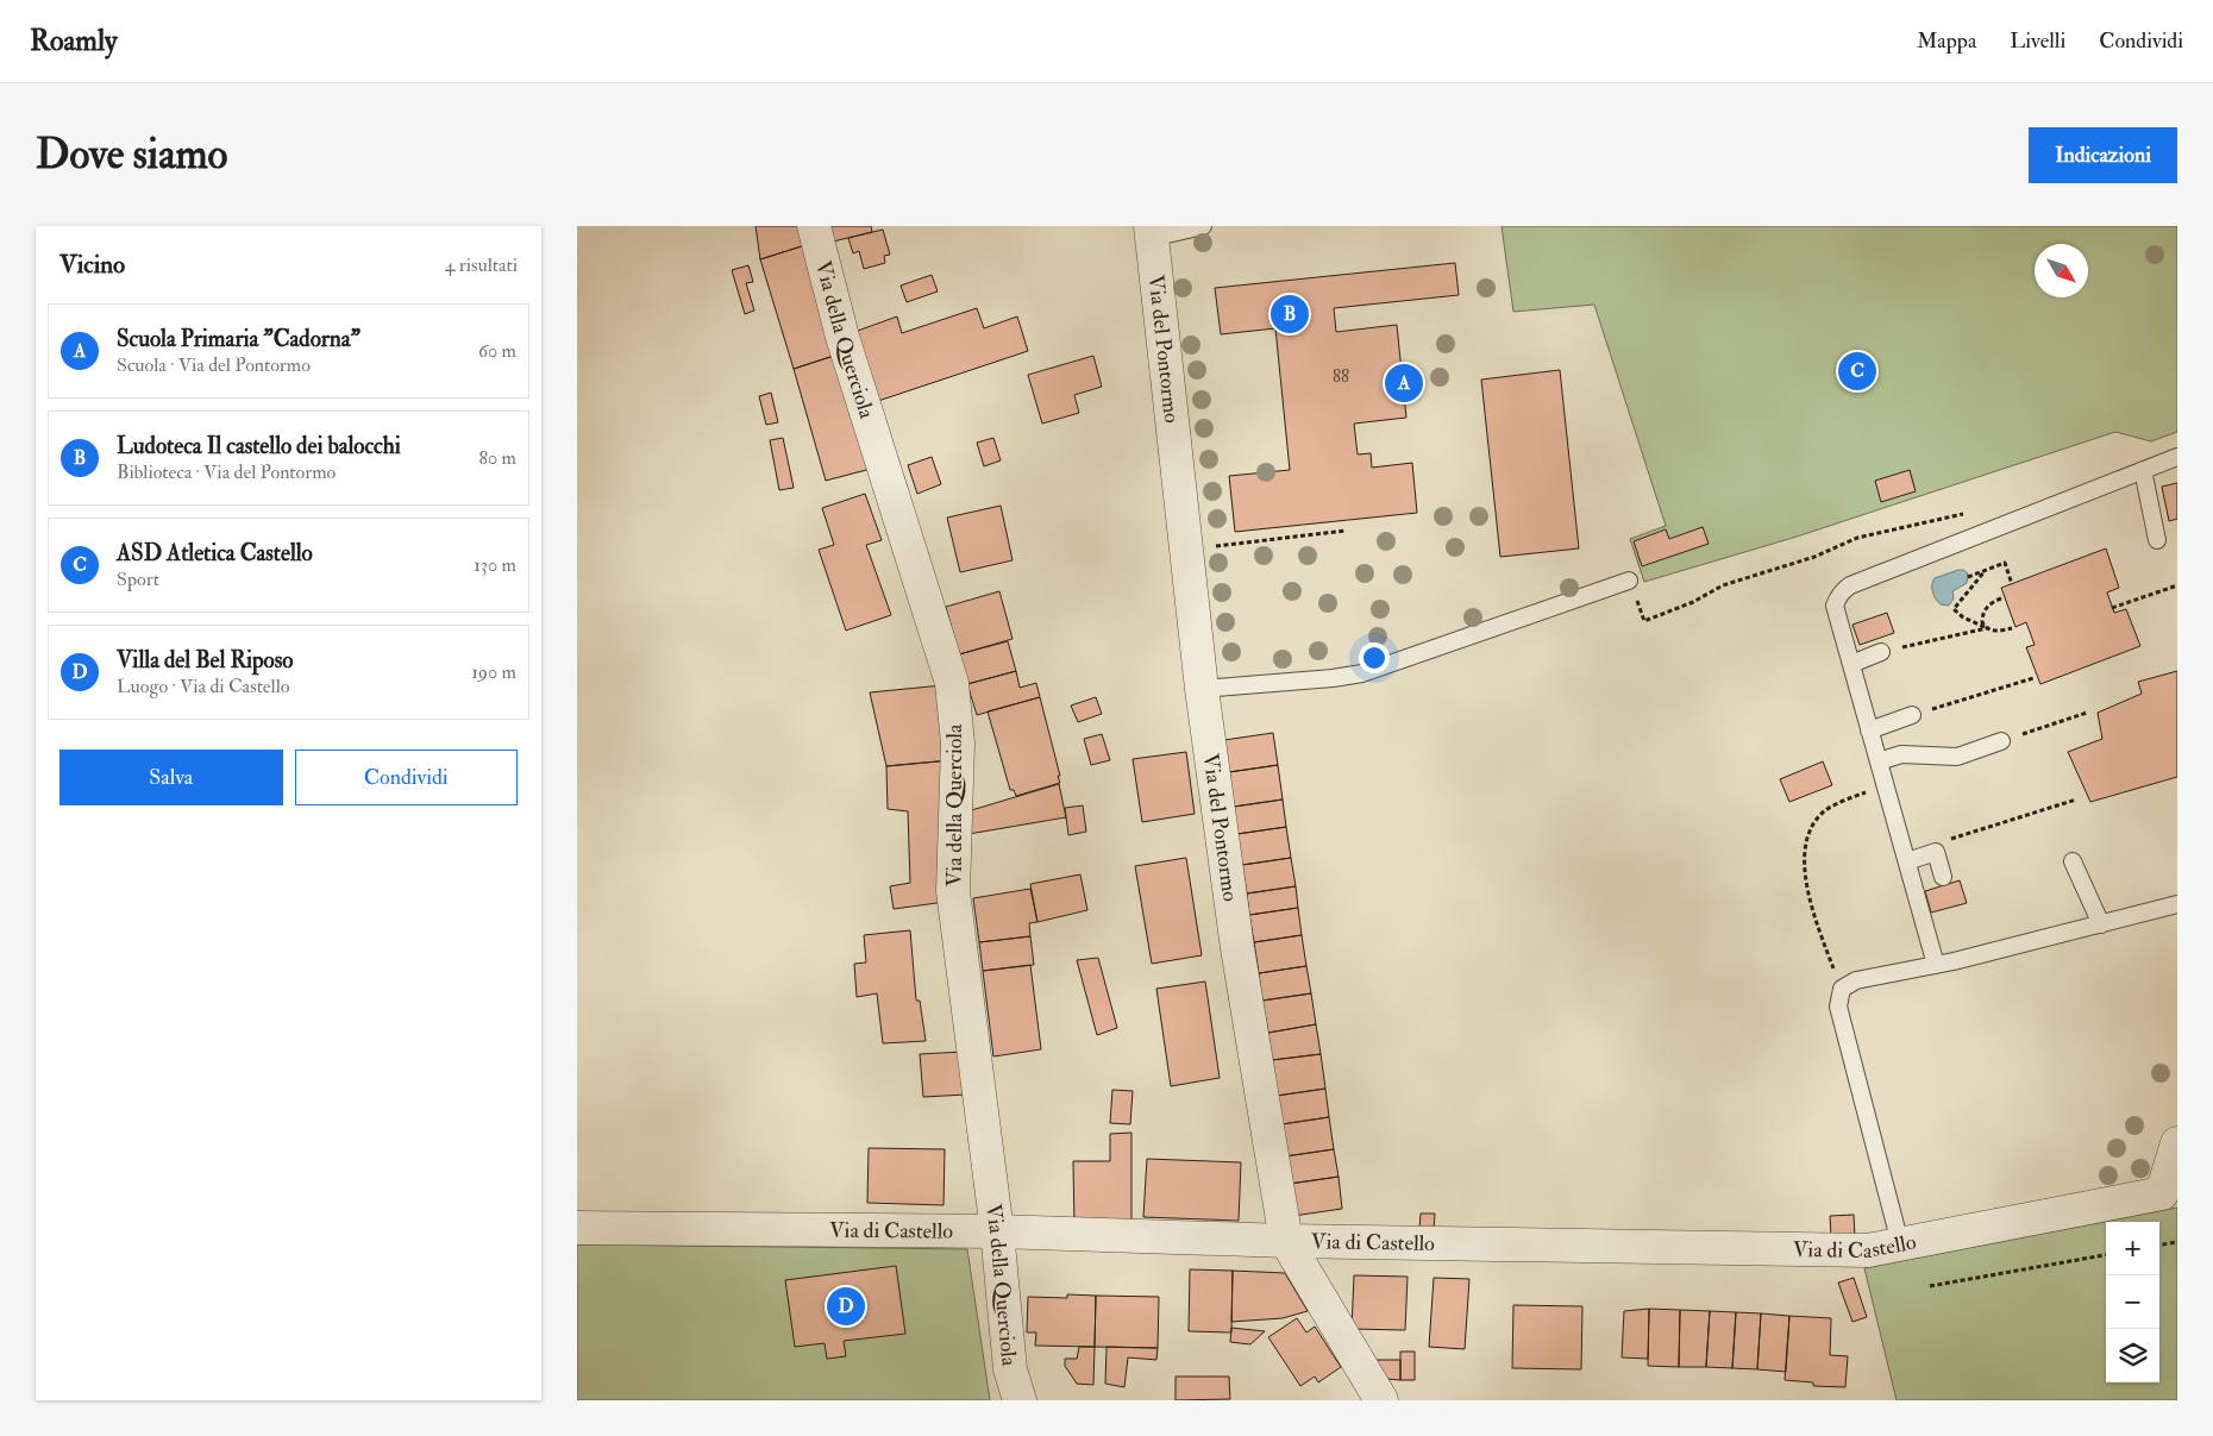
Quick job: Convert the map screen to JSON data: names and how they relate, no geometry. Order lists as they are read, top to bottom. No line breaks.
{"streets":{"street":["Via della Querciola","Via del Pontormo","Via di Castello"]},"crossings":[["Via della Querciola","Via di Castello"],["Via del Pontormo","Via di Castello"]],"house_numbers":["88"],"north":"bottom right","page":{"header":"Roamly","nav":["Mappa","Livelli","Condividi"],"buttons":["Indicazioni",["Salva","Condividi"]],"title":"Dove siamo","heading":["Vicino","4 risultati"],"pins":["B","C","A","D"],"list":[{"mark":"A","name":"Scuola Primaria \"Cadorna\"","note":"Scuola · Via del Pontormo","value":"60 m"},{"mark":"B","name":"Ludoteca Il castello dei balocchi","note":"Biblioteca · Via del Pontormo","value":"80 m"},{"mark":"C","name":"ASD Atletica Castello","note":"Sport","value":"130 m"},{"mark":"D","name":"Villa del Bel Riposo","note":"Luogo · Via di Castello","value":"190 m"}],"map_buttons":["+","−"]}}
